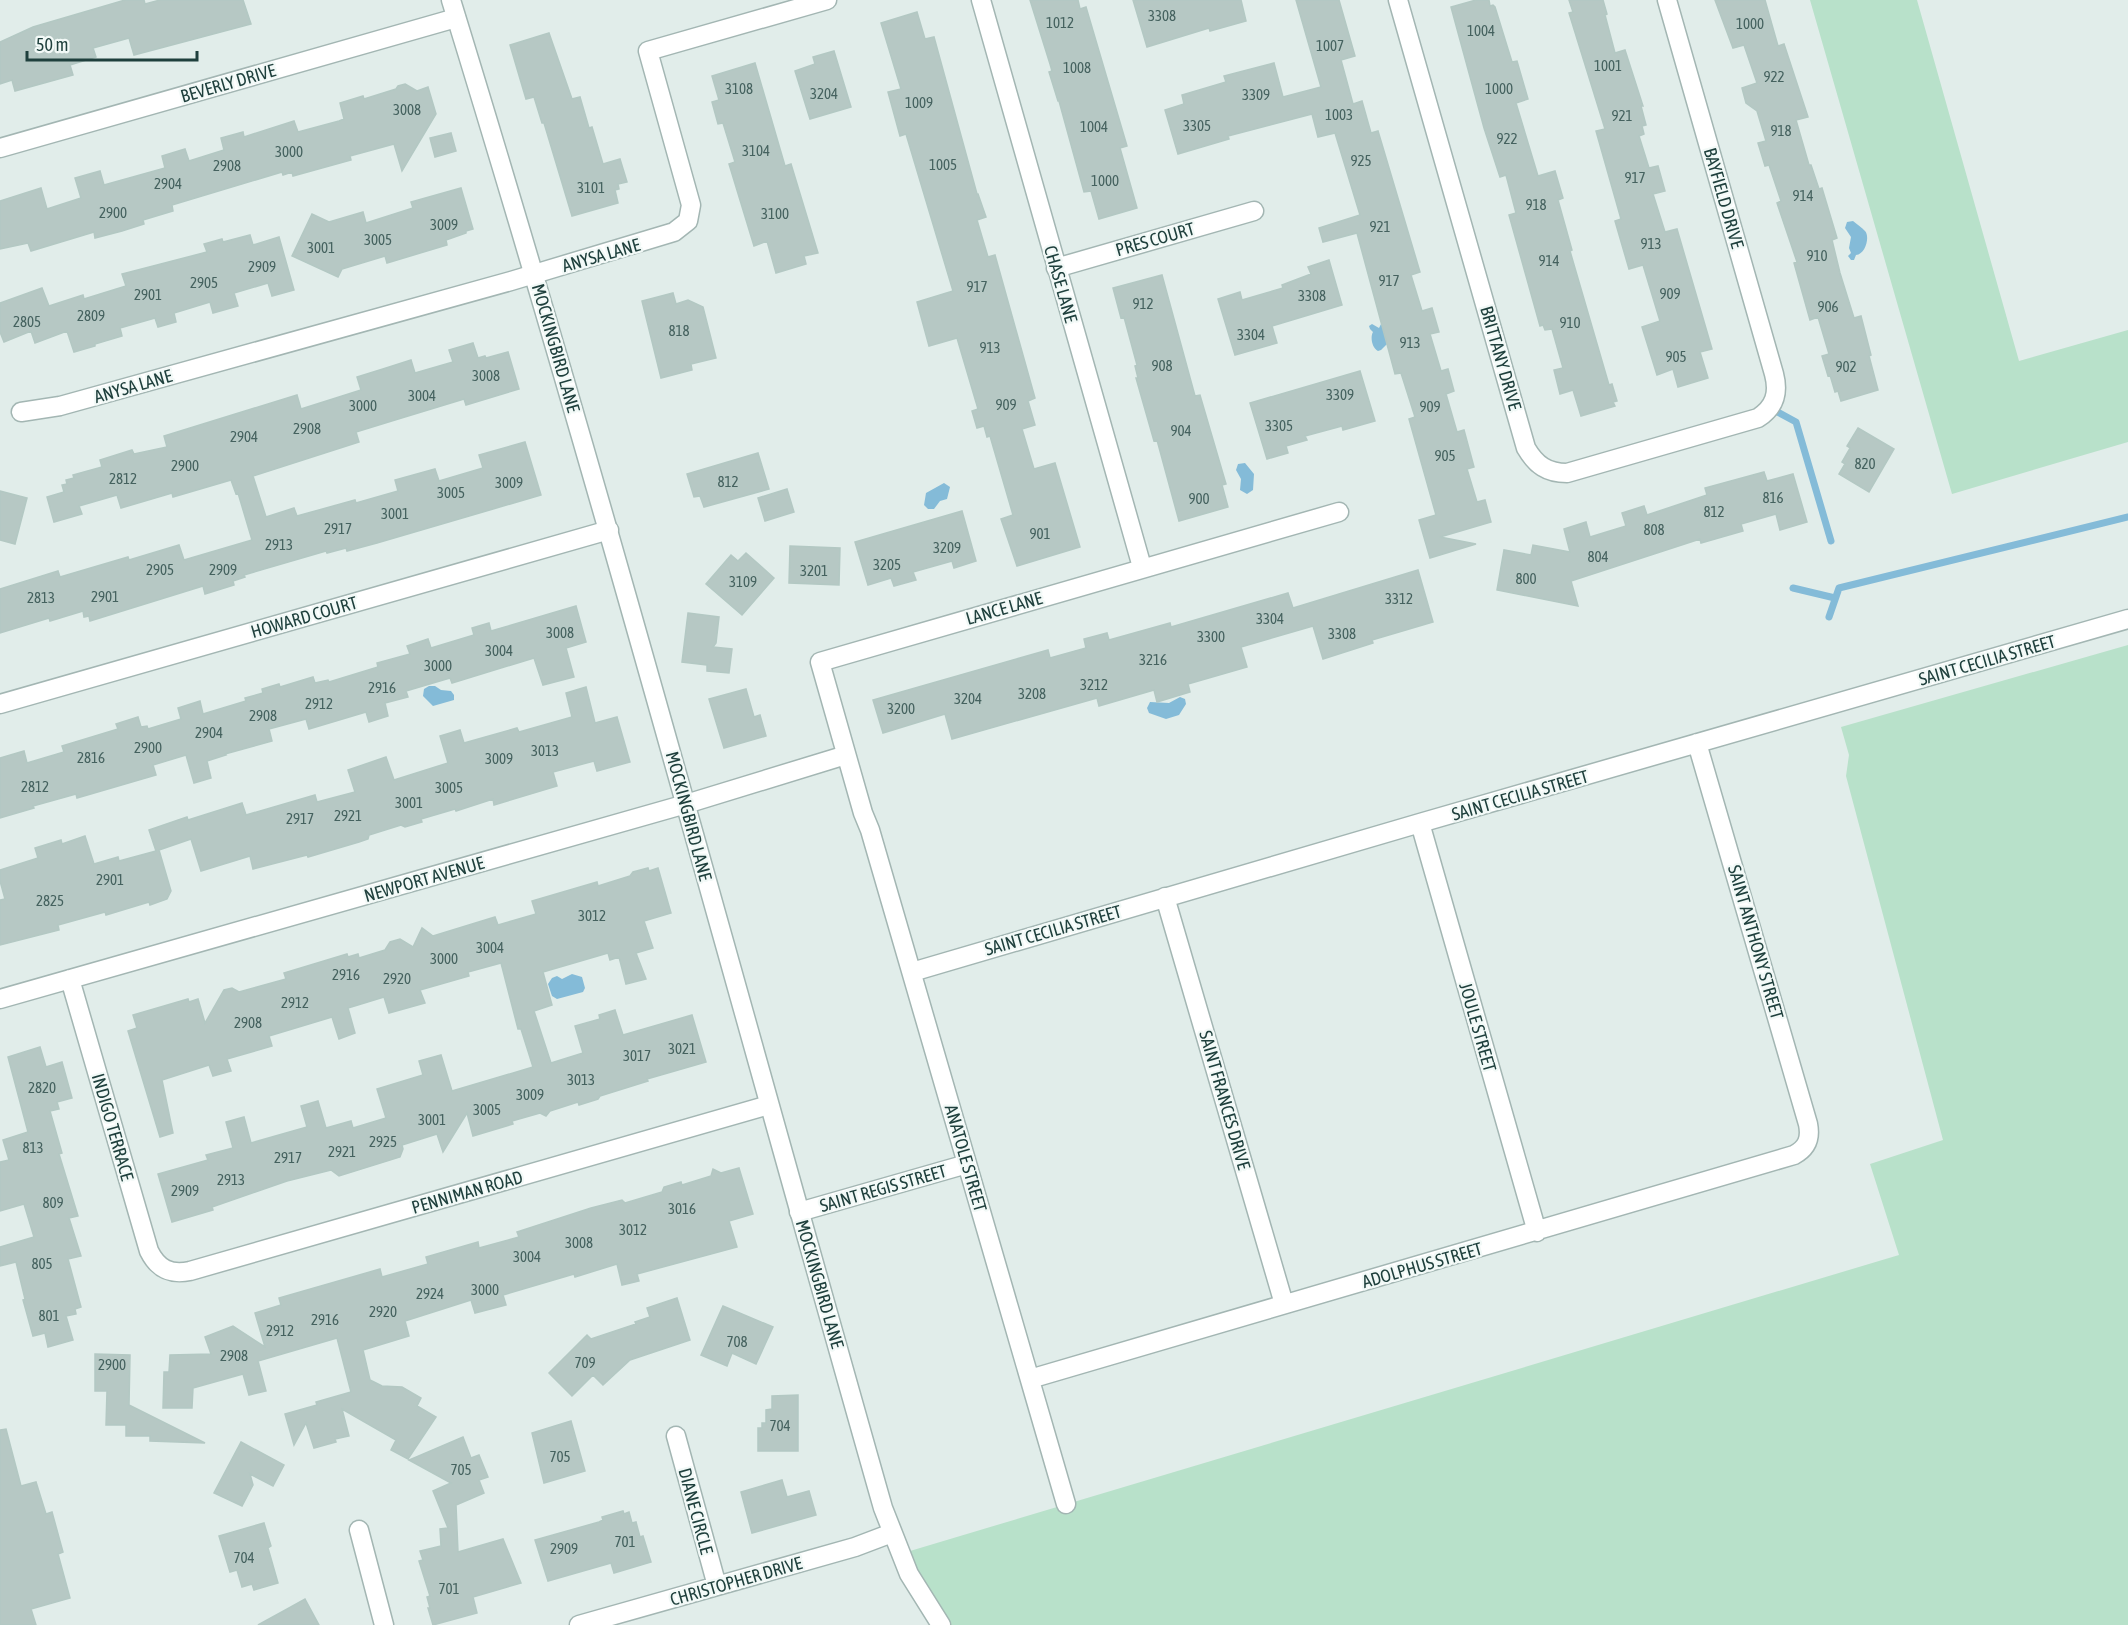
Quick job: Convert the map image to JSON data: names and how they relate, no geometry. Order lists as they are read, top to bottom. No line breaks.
{"streets":{"street":["BEVERLY DRIVE","BAYFIELD DRIVE","PRES COURT","ANYSA LANE","CHASE LANE","MOCKINGBIRD LANE","BRITTANY DRIVE","LANCE LANE","HOWARD COURT","SAINT CECILIA STREET","NEWPORT AVENUE","SAINT ANTHONY STREET","JOULE STREET","SAINT FRANCES DRIVE","INDIGO TERRACE","ANATOLE STREET","SAINT REGIS STREET","PENNIMAN ROAD","ADOLPHUS STREET","DIANE CIRCLE","CHRISTOPHER DRIVE"]},"crossings":[["BEVERLY DRIVE","MOCKINGBIRD LANE"],["BAYFIELD DRIVE","BRITTANY DRIVE"],["PRES COURT","CHASE LANE"],["ANYSA LANE","MOCKINGBIRD LANE"],["CHASE LANE","LANCE LANE"],["MOCKINGBIRD LANE","HOWARD COURT"],["MOCKINGBIRD LANE","NEWPORT AVENUE"],["MOCKINGBIRD LANE","SAINT REGIS STREET"],["MOCKINGBIRD LANE","PENNIMAN ROAD"],["MOCKINGBIRD LANE","CHRISTOPHER DRIVE"],["LANCE LANE","NEWPORT AVENUE"],["LANCE LANE","ANATOLE STREET"],["SAINT CECILIA STREET","SAINT ANTHONY STREET"],["SAINT CECILIA STREET","JOULE STREET"],["SAINT CECILIA STREET","SAINT FRANCES DRIVE"],["SAINT CECILIA STREET","ANATOLE STREET"],["NEWPORT AVENUE","INDIGO TERRACE"],["SAINT ANTHONY STREET","ADOLPHUS STREET"],["JOULE STREET","ADOLPHUS STREET"],["SAINT FRANCES DRIVE","ADOLPHUS STREET"],["INDIGO TERRACE","PENNIMAN ROAD"],["ANATOLE STREET","SAINT REGIS STREET"],["ANATOLE STREET","ADOLPHUS STREET"],["DIANE CIRCLE","CHRISTOPHER DRIVE"]],"house_numbers":["3308","1012","1000","1004","1007","1001","1008","922","3108","1000","3204","3309","1009","3008","1003","921","3305","1004","918","922","3104","3000","925","1005","2908","917","1000","2904","3101","914","918","2900","3100","3009","921","3005","913","3001","910","914","2909","917","2905","917","909","2901","3308","912","906","2809","2805","910","818","3304","913","913","905","908","902","3008","3309","3004","909","3000","909","3305","2908","904","2904","905","820","2900","2812","812","3009","3005","816","900","812","3001","2917","808","901","2913","3209","804","3205","2905","2909","3201","800","3109","2901","2813","3312","3304","3008","3308","3300","3004","3216","3000","3212","2916","3208","3204","2912","3200","2908","2904","2900","3013","2816","3009","2812","3005","3001","2921","2917","2901","2825","3012","3004","3000","2916","2920","2912","2908","3021","3017","3013","2820","3009","3005","3001","2925","813","2921","2917","2913","2909","809","3016","3012","3008","3004","805","3000","2924","2920","801","2916","2912","708","2908","709","2900","704","705","705","701","2909","704","701"],"scale_bar":"50 m"}
